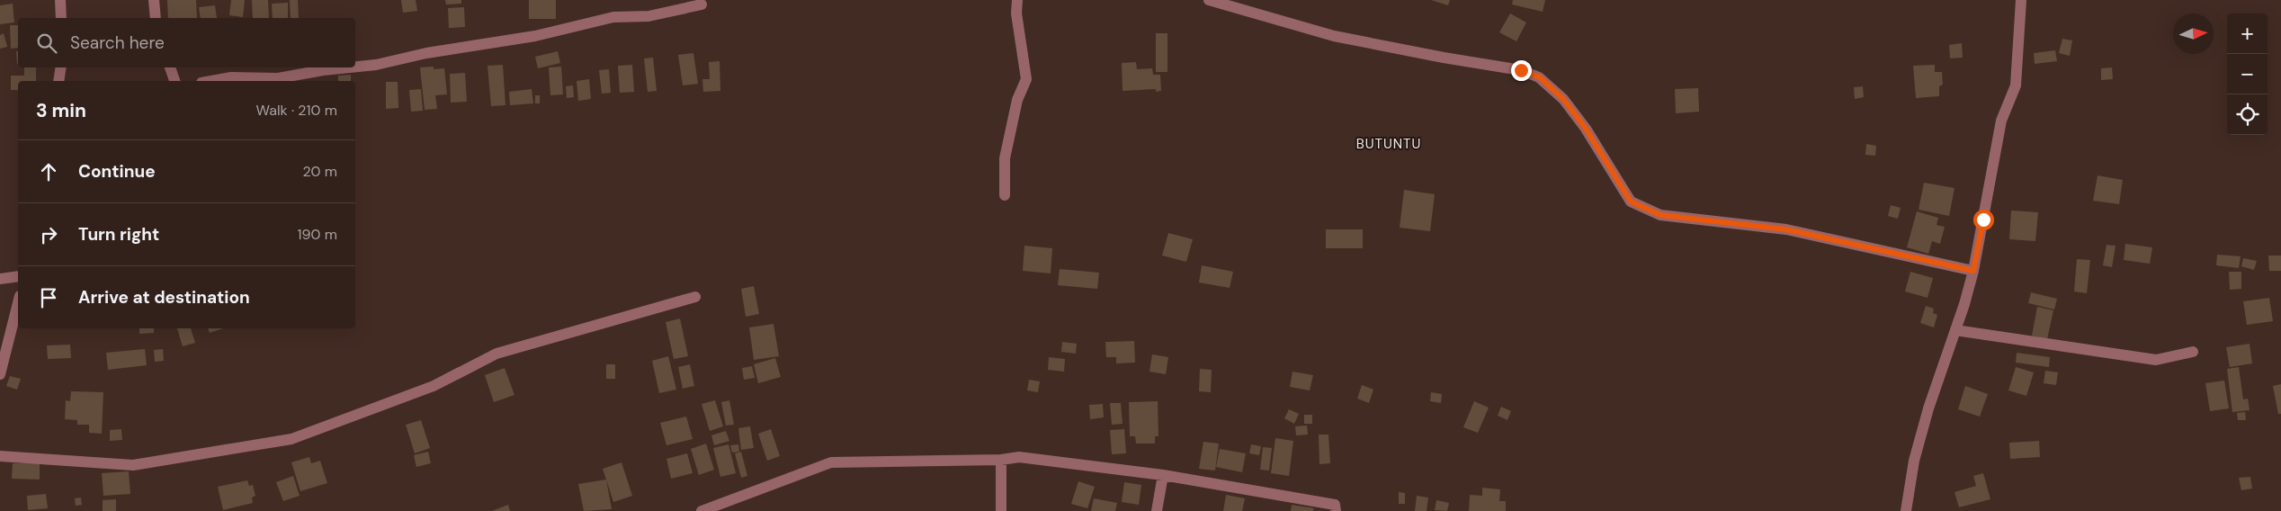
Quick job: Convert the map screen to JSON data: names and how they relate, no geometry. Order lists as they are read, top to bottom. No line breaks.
{"districts":["BUTUNTU"],"north":"right","page":{"map_buttons":["+","−"],"search":"Search here","heading":["3 min","Walk · 210 m"],"list":[["Continue","20 m"],["Turn right","190 m"],"Arrive at destination"]}}
